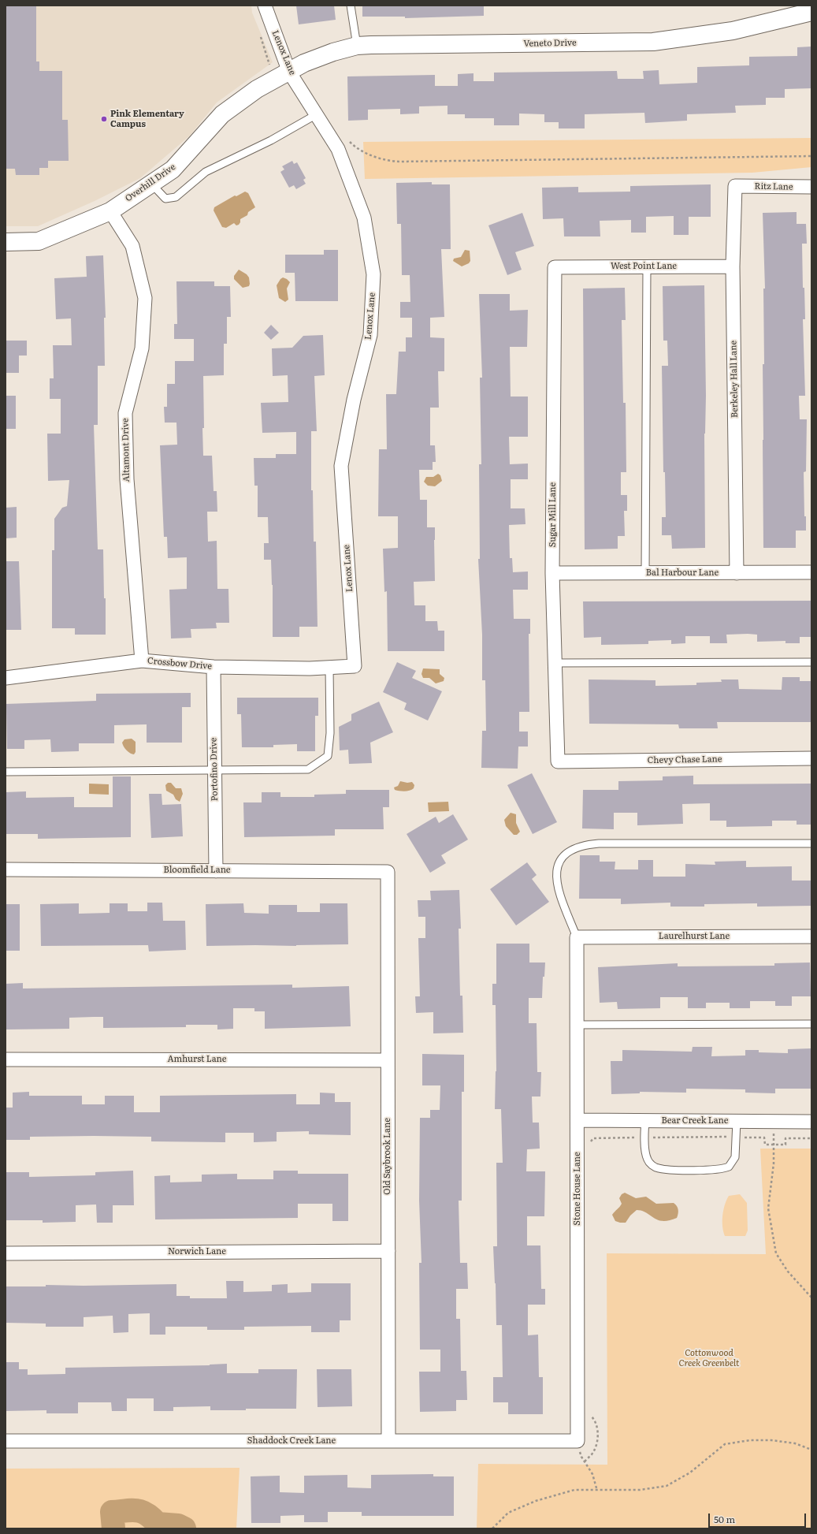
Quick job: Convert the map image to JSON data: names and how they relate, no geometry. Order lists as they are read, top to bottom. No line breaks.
{"streets":{"street":["Veneto Drive","Lenox Lane","Overhill Drive","Ritz Lane","West Point Lane","Berkeley Hall Lane","Altamont Drive","Sugar Mill Lane","Bal Harbour Lane","Crossbow Drive","Chevy Chase Lane","Portofino Drive","Bloomfield Lane","Laurelhurst Lane","Amhurst Lane","Bear Creek Lane","Old Saybrook Lane","Stone House Lane","Norwich Lane","Shaddock Creek Lane"]},"crossings":[["Veneto Drive","Lenox Lane"],["Veneto Drive","Overhill Drive"],["Lenox Lane","Overhill Drive"],["Lenox Lane","Crossbow Drive"],["Overhill Drive","Altamont Drive"],["Ritz Lane","Berkeley Hall Lane"],["West Point Lane","Berkeley Hall Lane"],["West Point Lane","Sugar Mill Lane"],["Berkeley Hall Lane","Bal Harbour Lane"],["Altamont Drive","Crossbow Drive"],["Sugar Mill Lane","Bal Harbour Lane"],["Sugar Mill Lane","Chevy Chase Lane"],["Crossbow Drive","Portofino Drive"],["Portofino Drive","Bloomfield Lane"],["Bloomfield Lane","Old Saybrook Lane"],["Laurelhurst Lane","Stone House Lane"],["Amhurst Lane","Old Saybrook Lane"],["Bear Creek Lane","Stone House Lane"],["Old Saybrook Lane","Norwich Lane"],["Old Saybrook Lane","Shaddock Creek Lane"],["Stone House Lane","Shaddock Creek Lane"]],"parks":["Cottonwood Creek Greenbelt"],"places":["Pink Elementary Campus"],"scale_bar":"50 m"}
